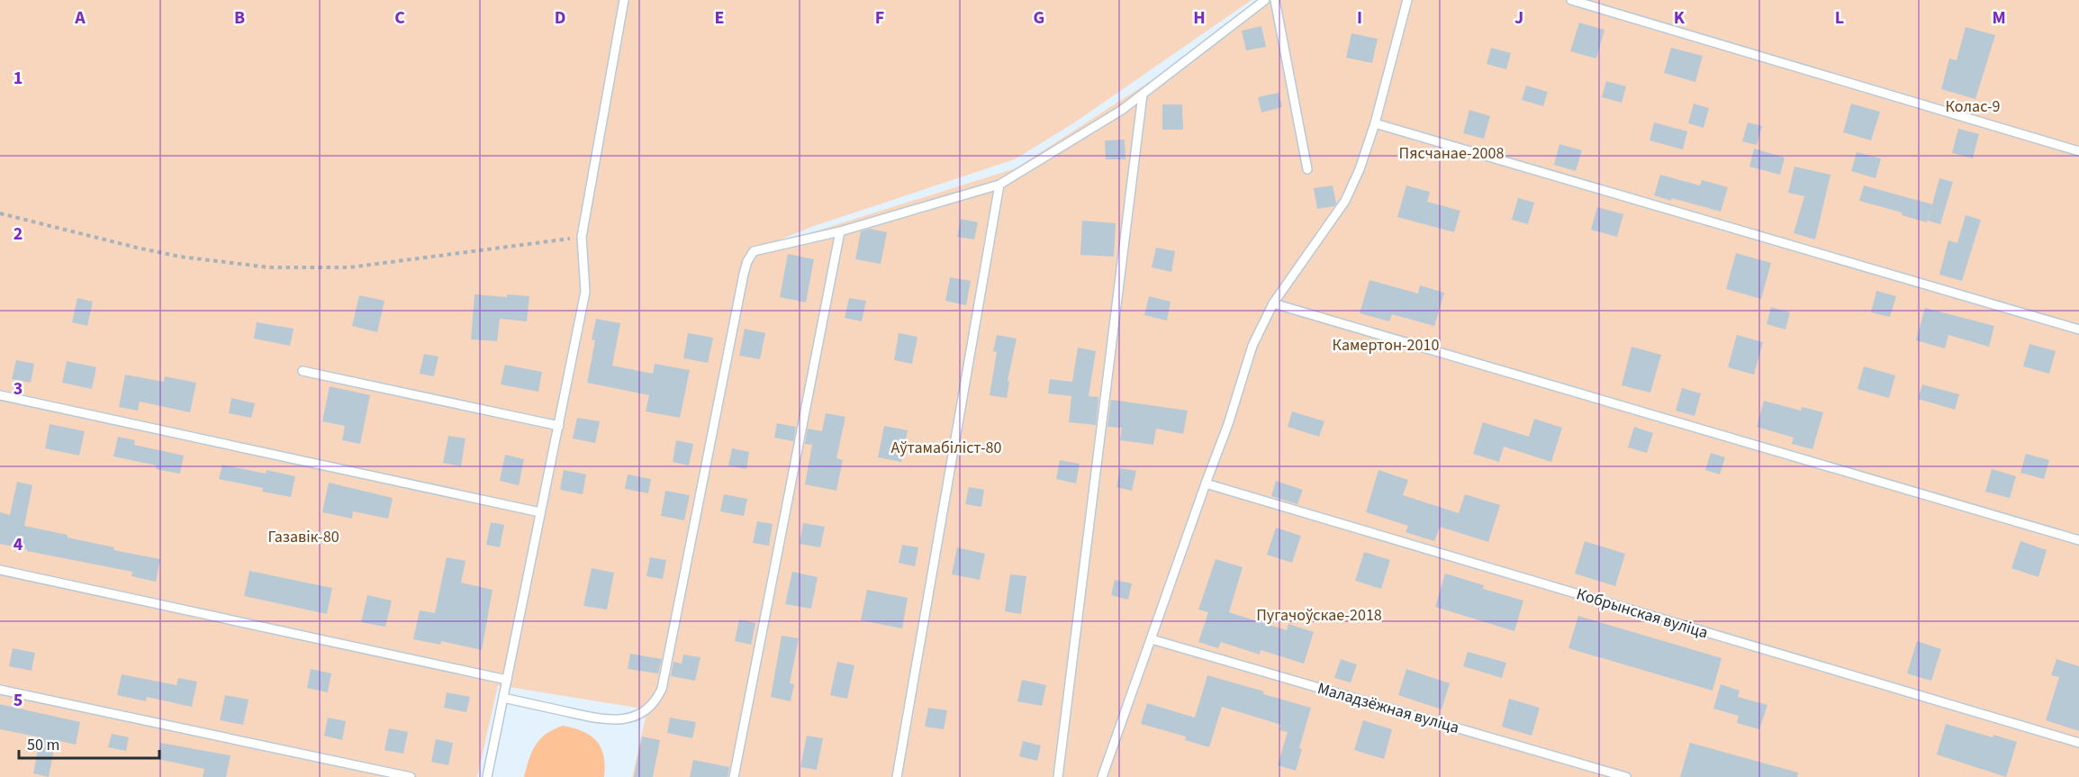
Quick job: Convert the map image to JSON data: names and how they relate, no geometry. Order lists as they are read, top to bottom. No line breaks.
{"streets":{"lane":["Кобрынская вуліца","Маладзёжная вуліца"]},"parks":["Колас-9","Пясчанае-2008","Камертон-2010","Аўтамабіліст-80","Газавік-80","Пугачоўскае-2018"],"scale_bar":"50 m","grid":{"columns":["A","B","C","D","E","F","G","H","I","J","K","L","M"],"rows":["1","2","3","4","5"]}}
